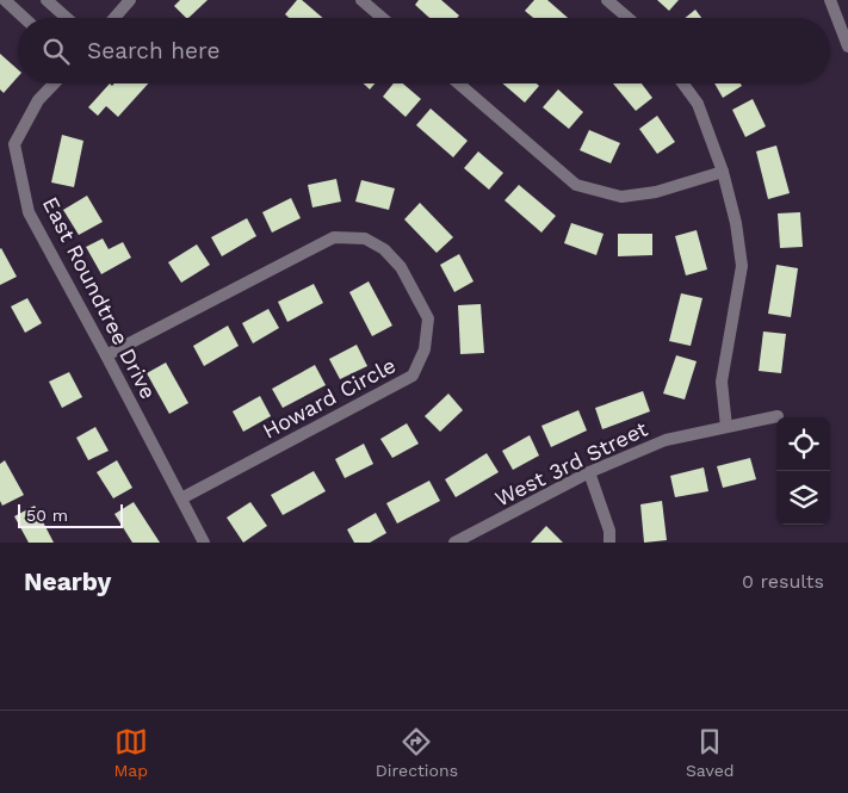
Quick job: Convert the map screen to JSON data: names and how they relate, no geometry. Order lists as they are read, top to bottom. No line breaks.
{"streets":{"street":["East Roundtree Drive","Howard Circle","West 3rd Street"]},"crossings":[["East Roundtree Drive","Howard Circle"]],"scale_bar":"50 m","page":{"search":"Search here","scale":"50 m","heading":["Nearby","0 results"],"nav":["Map","Directions","Saved"]}}
